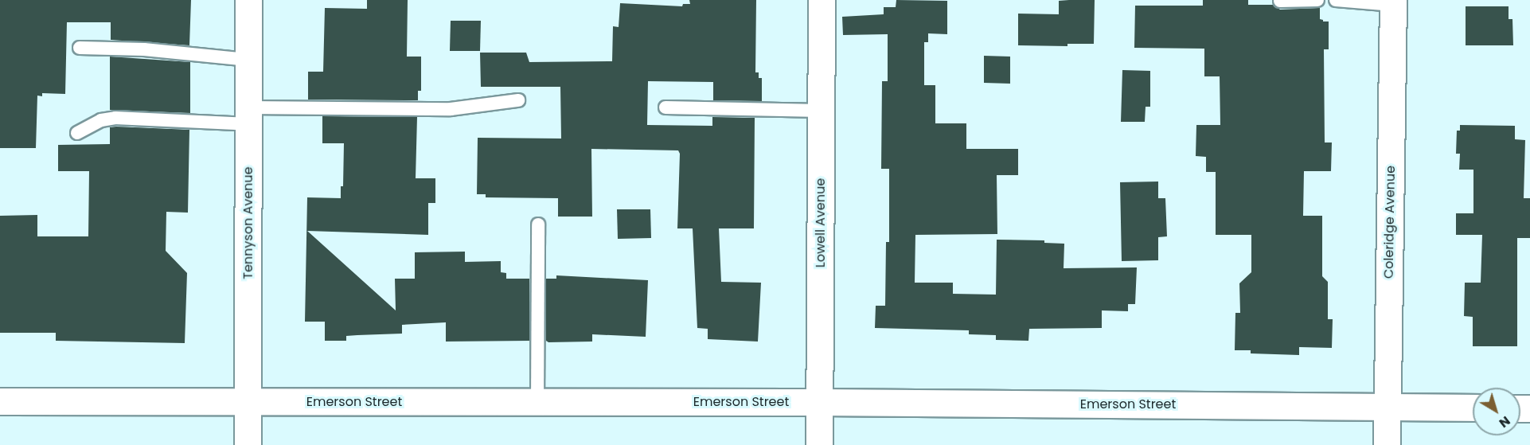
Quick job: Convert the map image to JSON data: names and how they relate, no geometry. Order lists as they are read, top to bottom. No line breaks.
{"streets":{"street":["Coleridge Avenue","Tennyson Avenue","Lowell Avenue","Emerson Street"]},"crossings":[["Coleridge Avenue","Emerson Street"],["Tennyson Avenue","Emerson Street"],["Lowell Avenue","Emerson Street"]],"north":"bottom right"}
